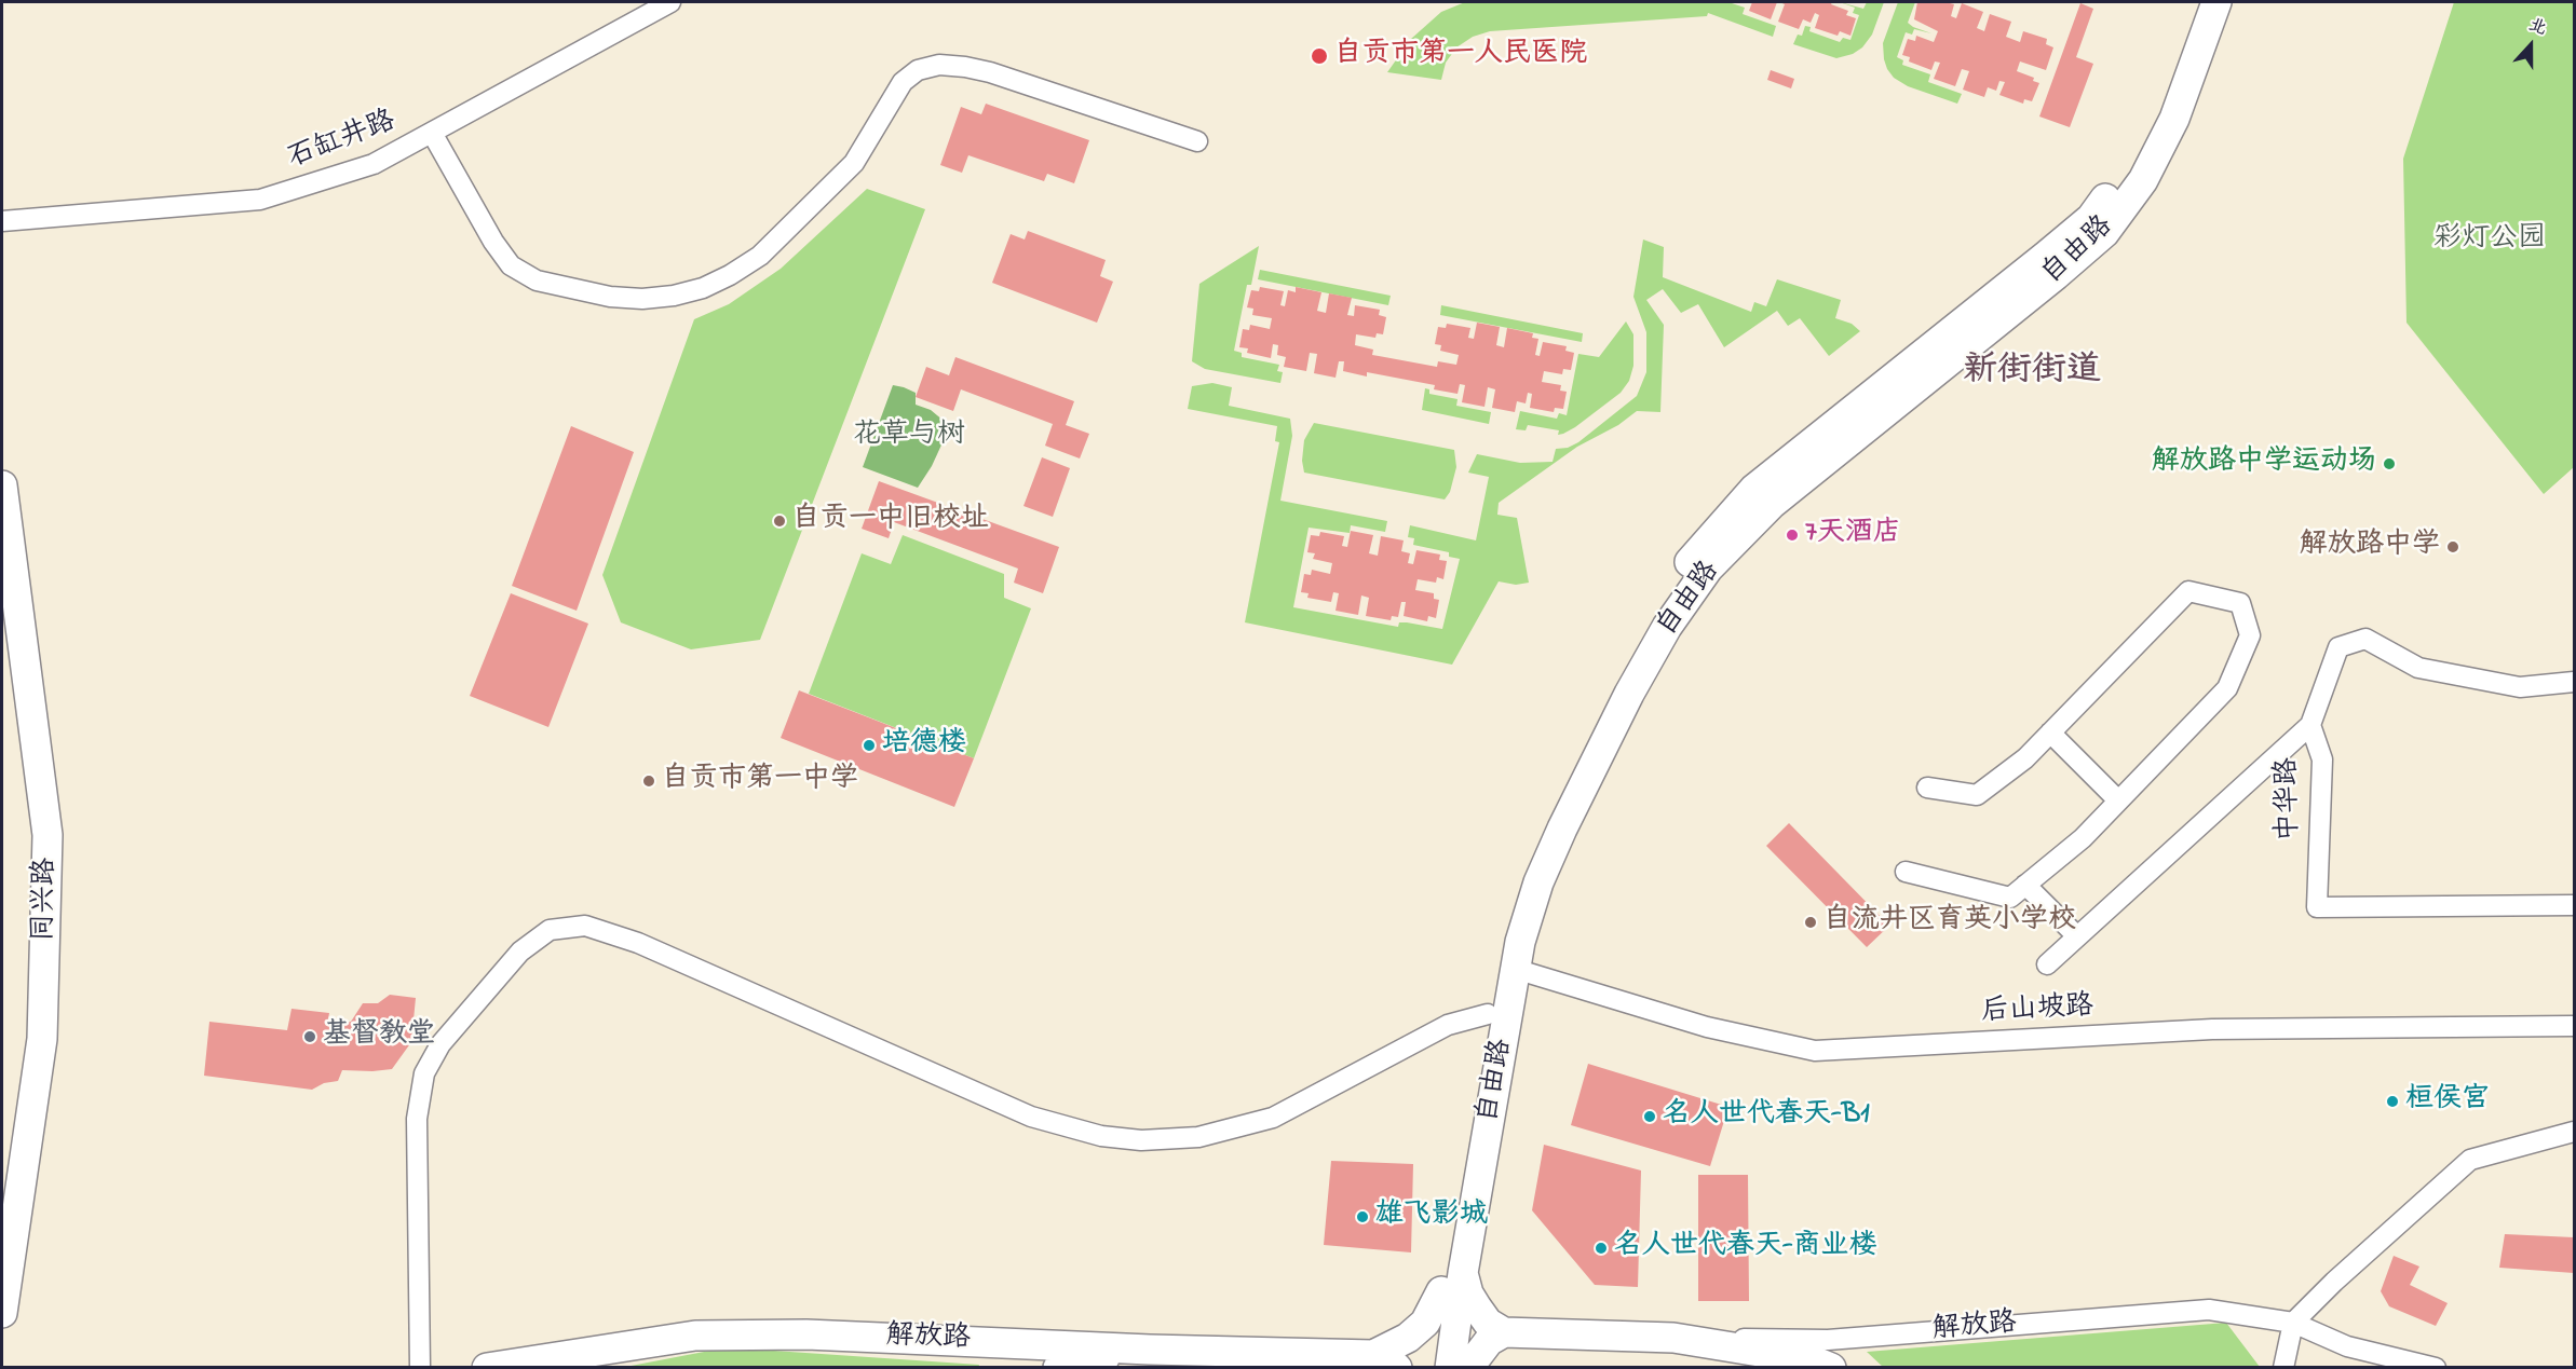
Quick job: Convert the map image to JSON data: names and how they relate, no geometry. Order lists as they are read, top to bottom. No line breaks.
{"streets":{"main road":["自由路","同兴路","解放路"],"street":["石缸井路","中华路","后山坡路"]},"crossings":[["自由路","后山坡路"]],"districts":["新街街道"],"parks":["彩灯公园","花草与树"],"places":["自贡市第一人民医院","解放路中学运动场","自贡一中旧校址","7天酒店","解放路中学","培德楼","自贡市第一中学","自流井区育英小学校","基督教堂","桓侯宫","名人世代春天-B1","雄飞影城","名人世代春天-商业楼"],"north":"top"}
